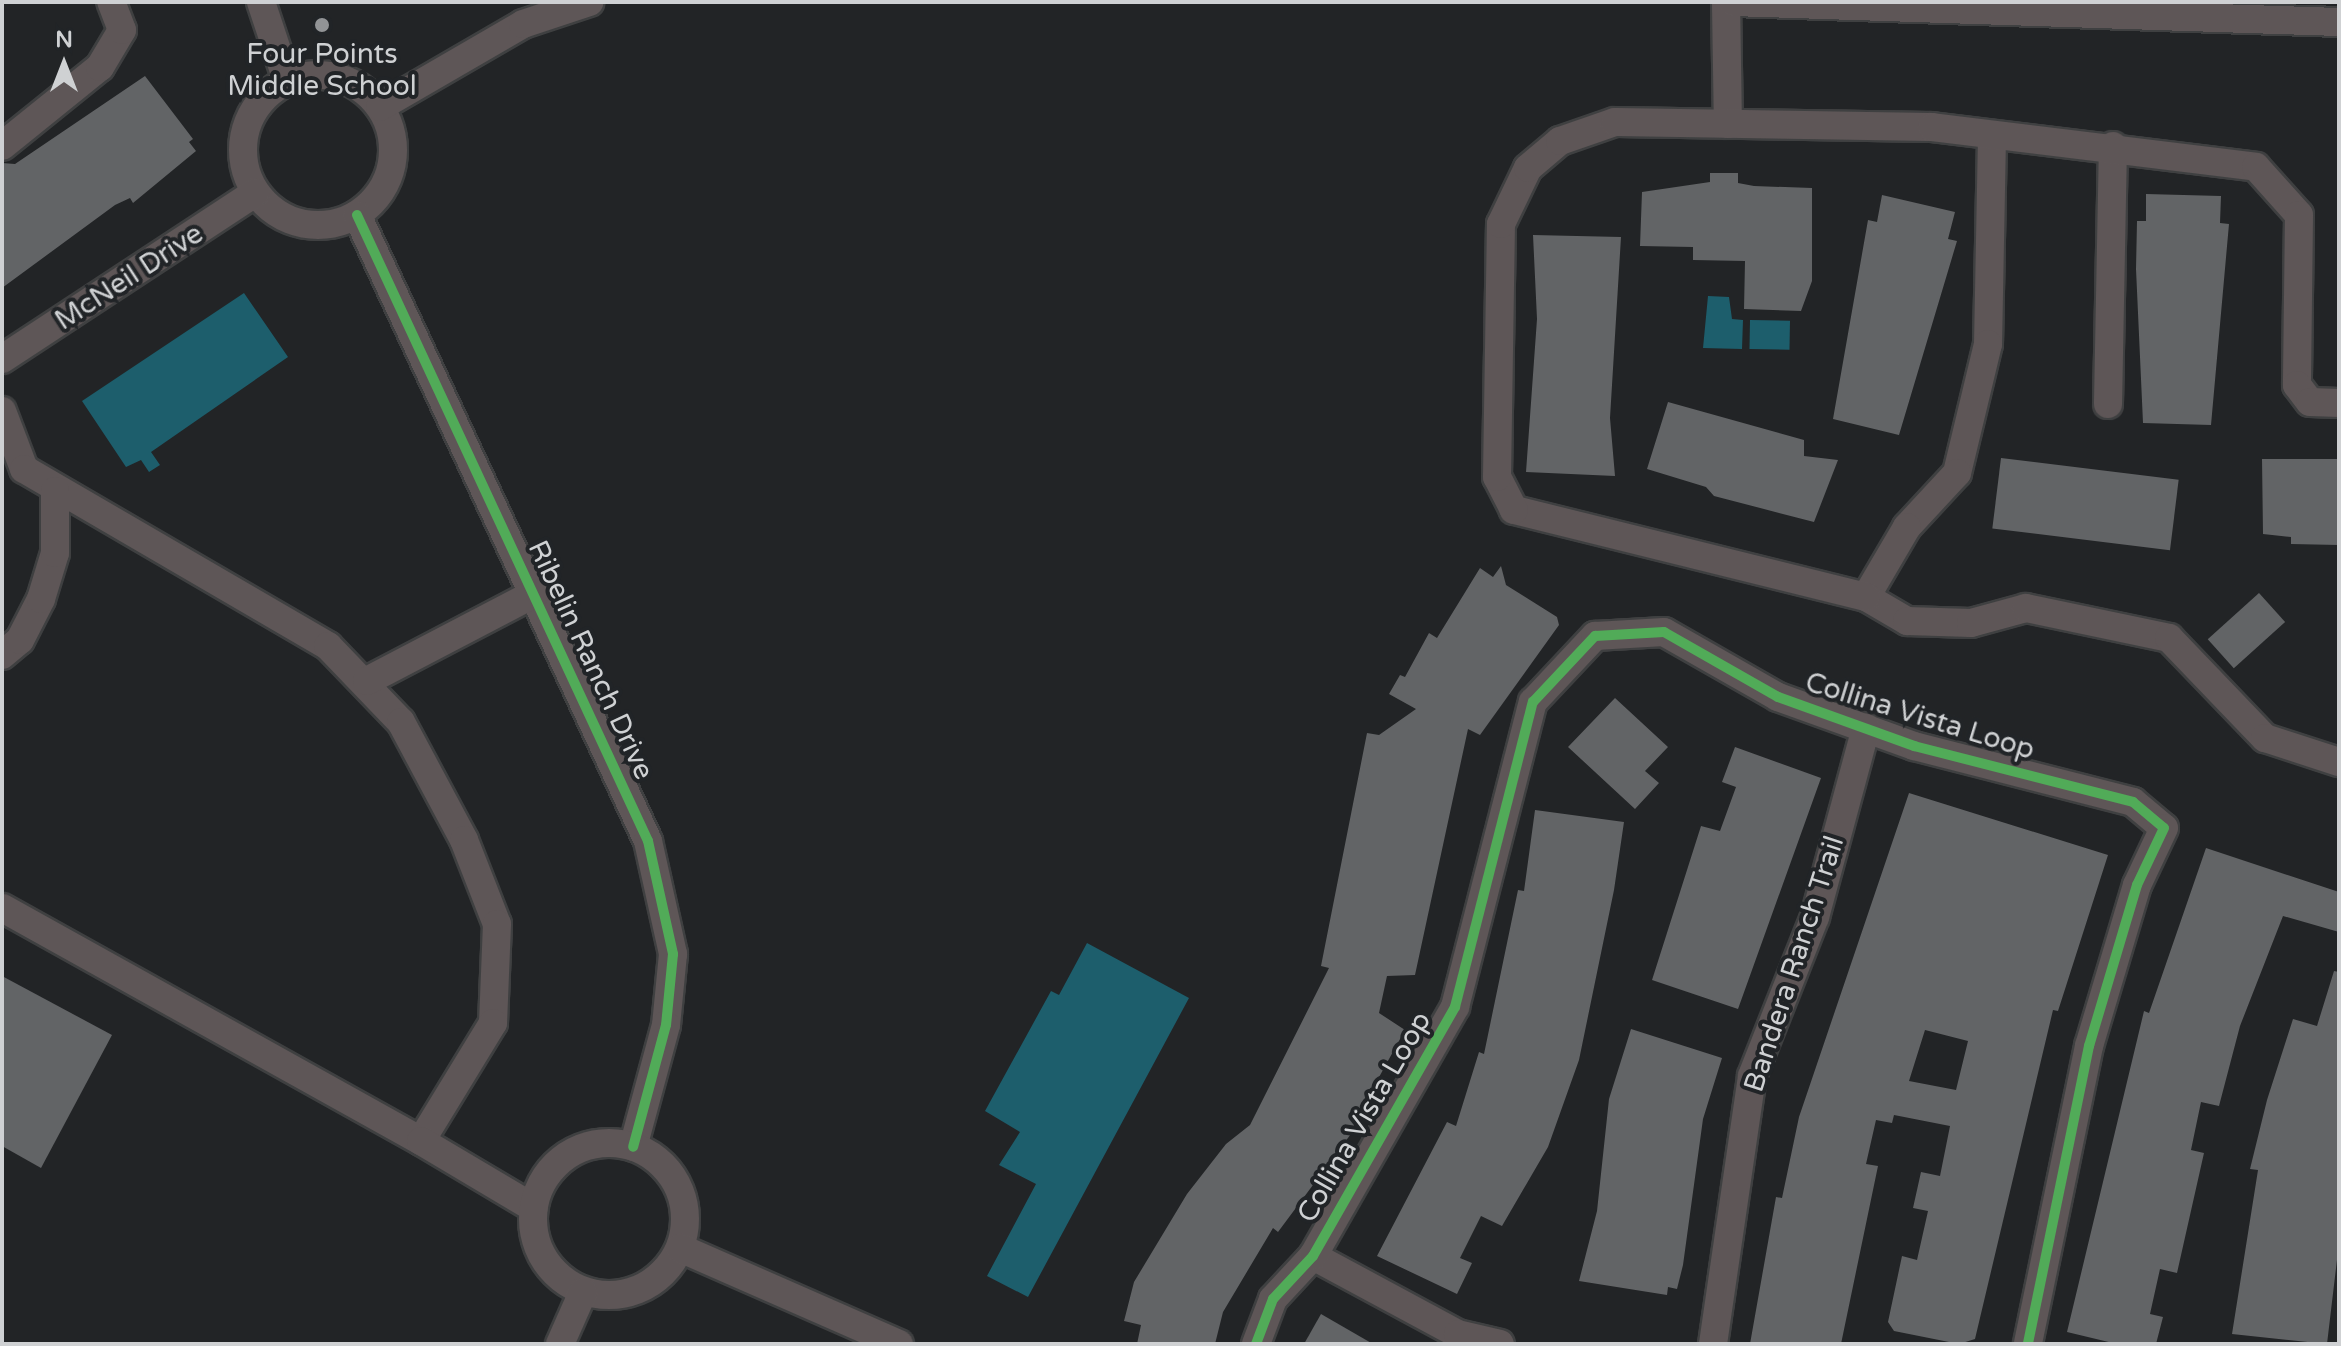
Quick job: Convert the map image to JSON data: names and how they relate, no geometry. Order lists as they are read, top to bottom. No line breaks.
{"streets":{"street":["McNeil Drive","Ribelin Ranch Drive","Collina Vista Loop","Bandera Ranch Trail"]},"crossings":[["McNeil Drive","Ribelin Ranch Drive"],["Collina Vista Loop","Bandera Ranch Trail"]],"places":["Four Points Middle School"],"north":"top"}
